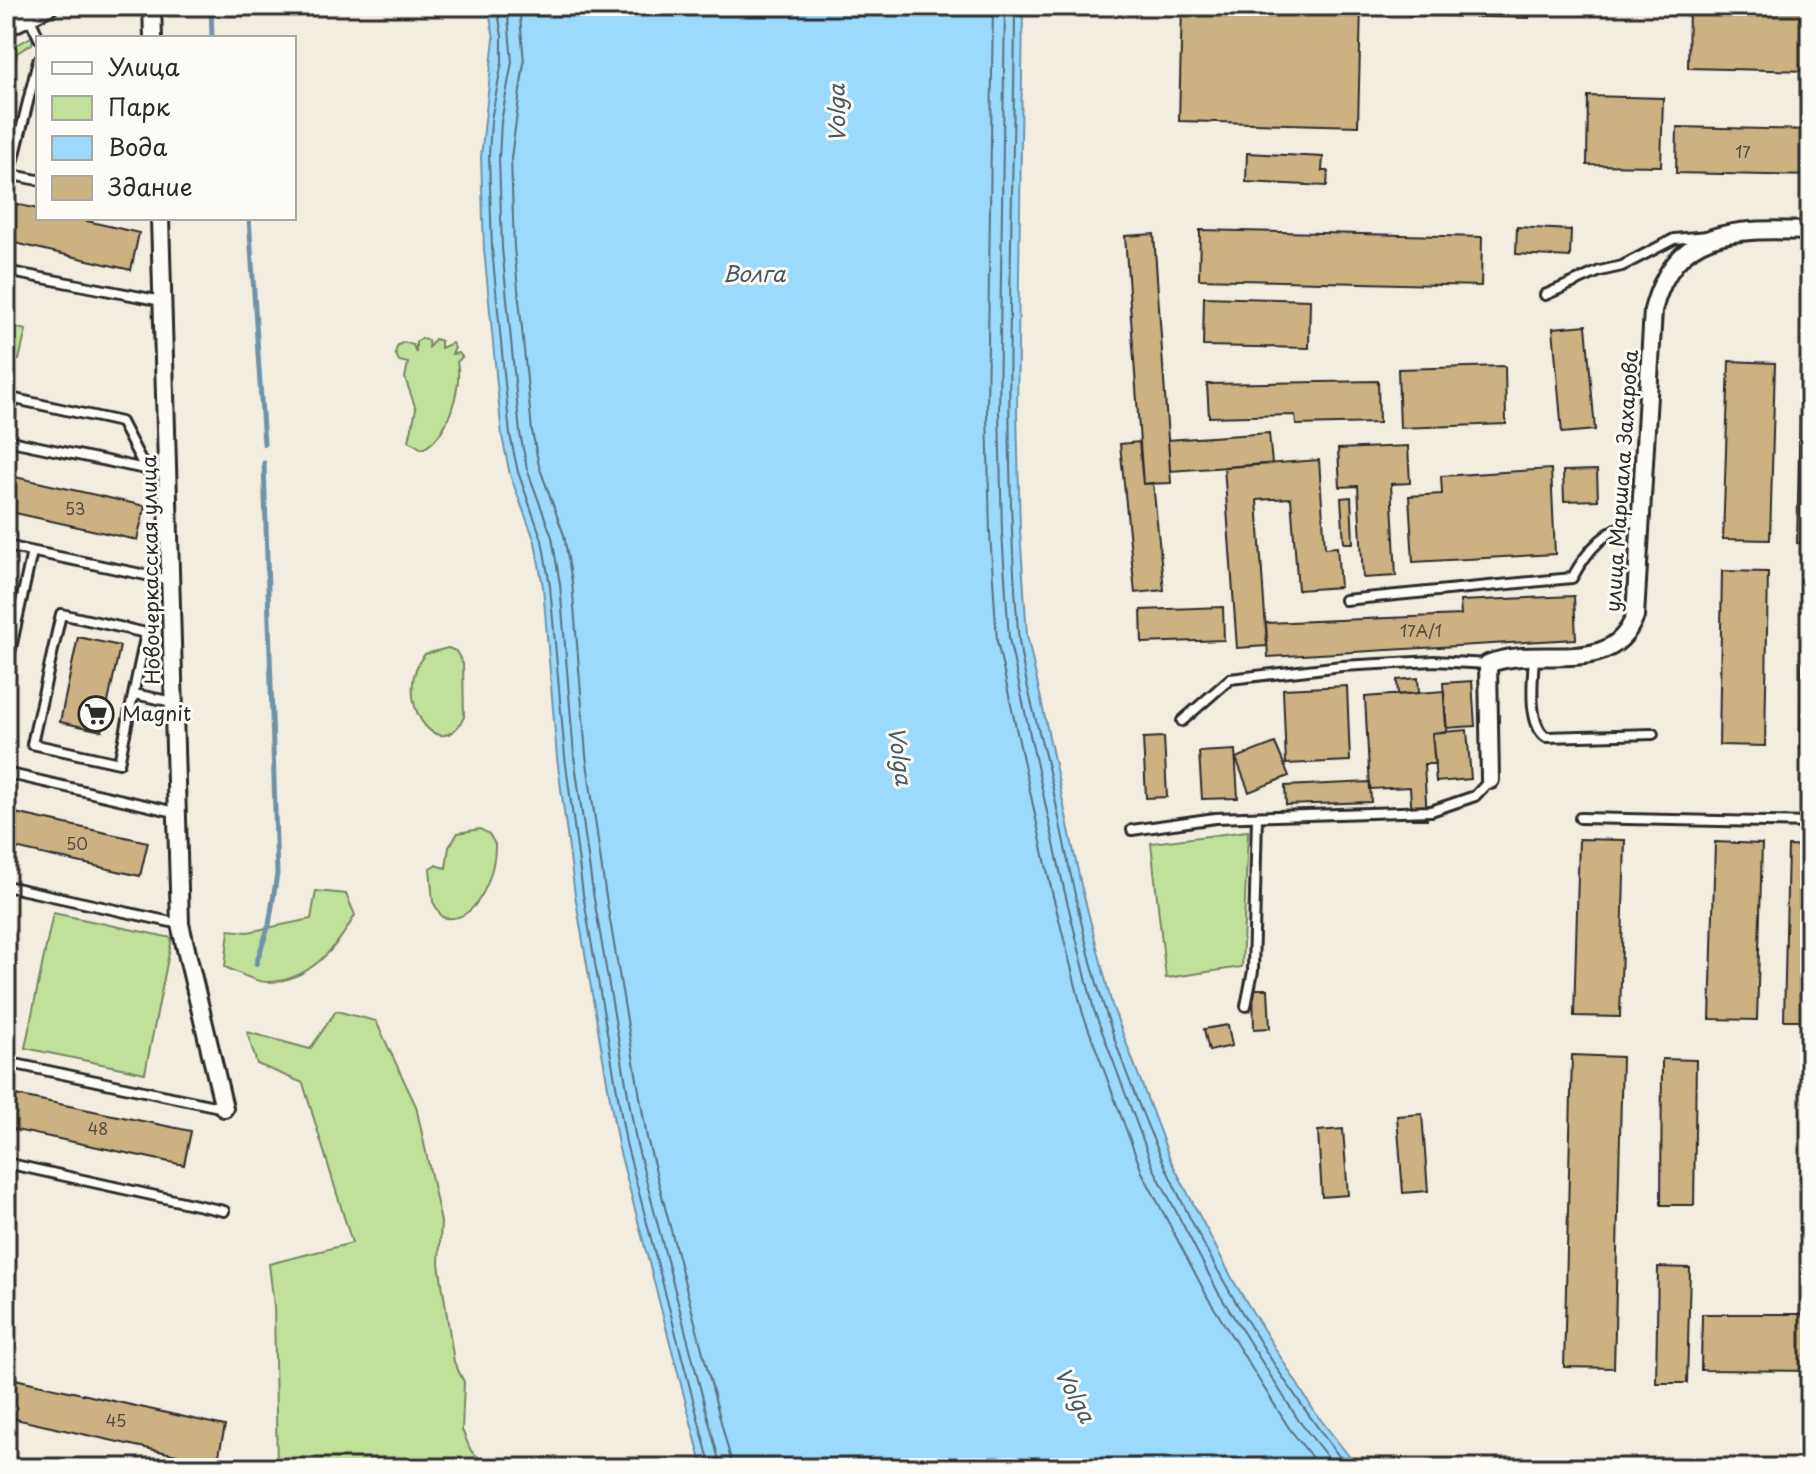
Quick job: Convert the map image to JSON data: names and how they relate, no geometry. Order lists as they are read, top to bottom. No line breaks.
{"streets":{"street":["улица Маршала Захарова","Новочеркасская улица"]},"water":["Volga","Волга"],"places":{"supermarket":["Magnit"]},"house_numbers":["17","53","17А/1","50","48","45"],"legend":["Улица","Парк","Вода","Здание"]}
